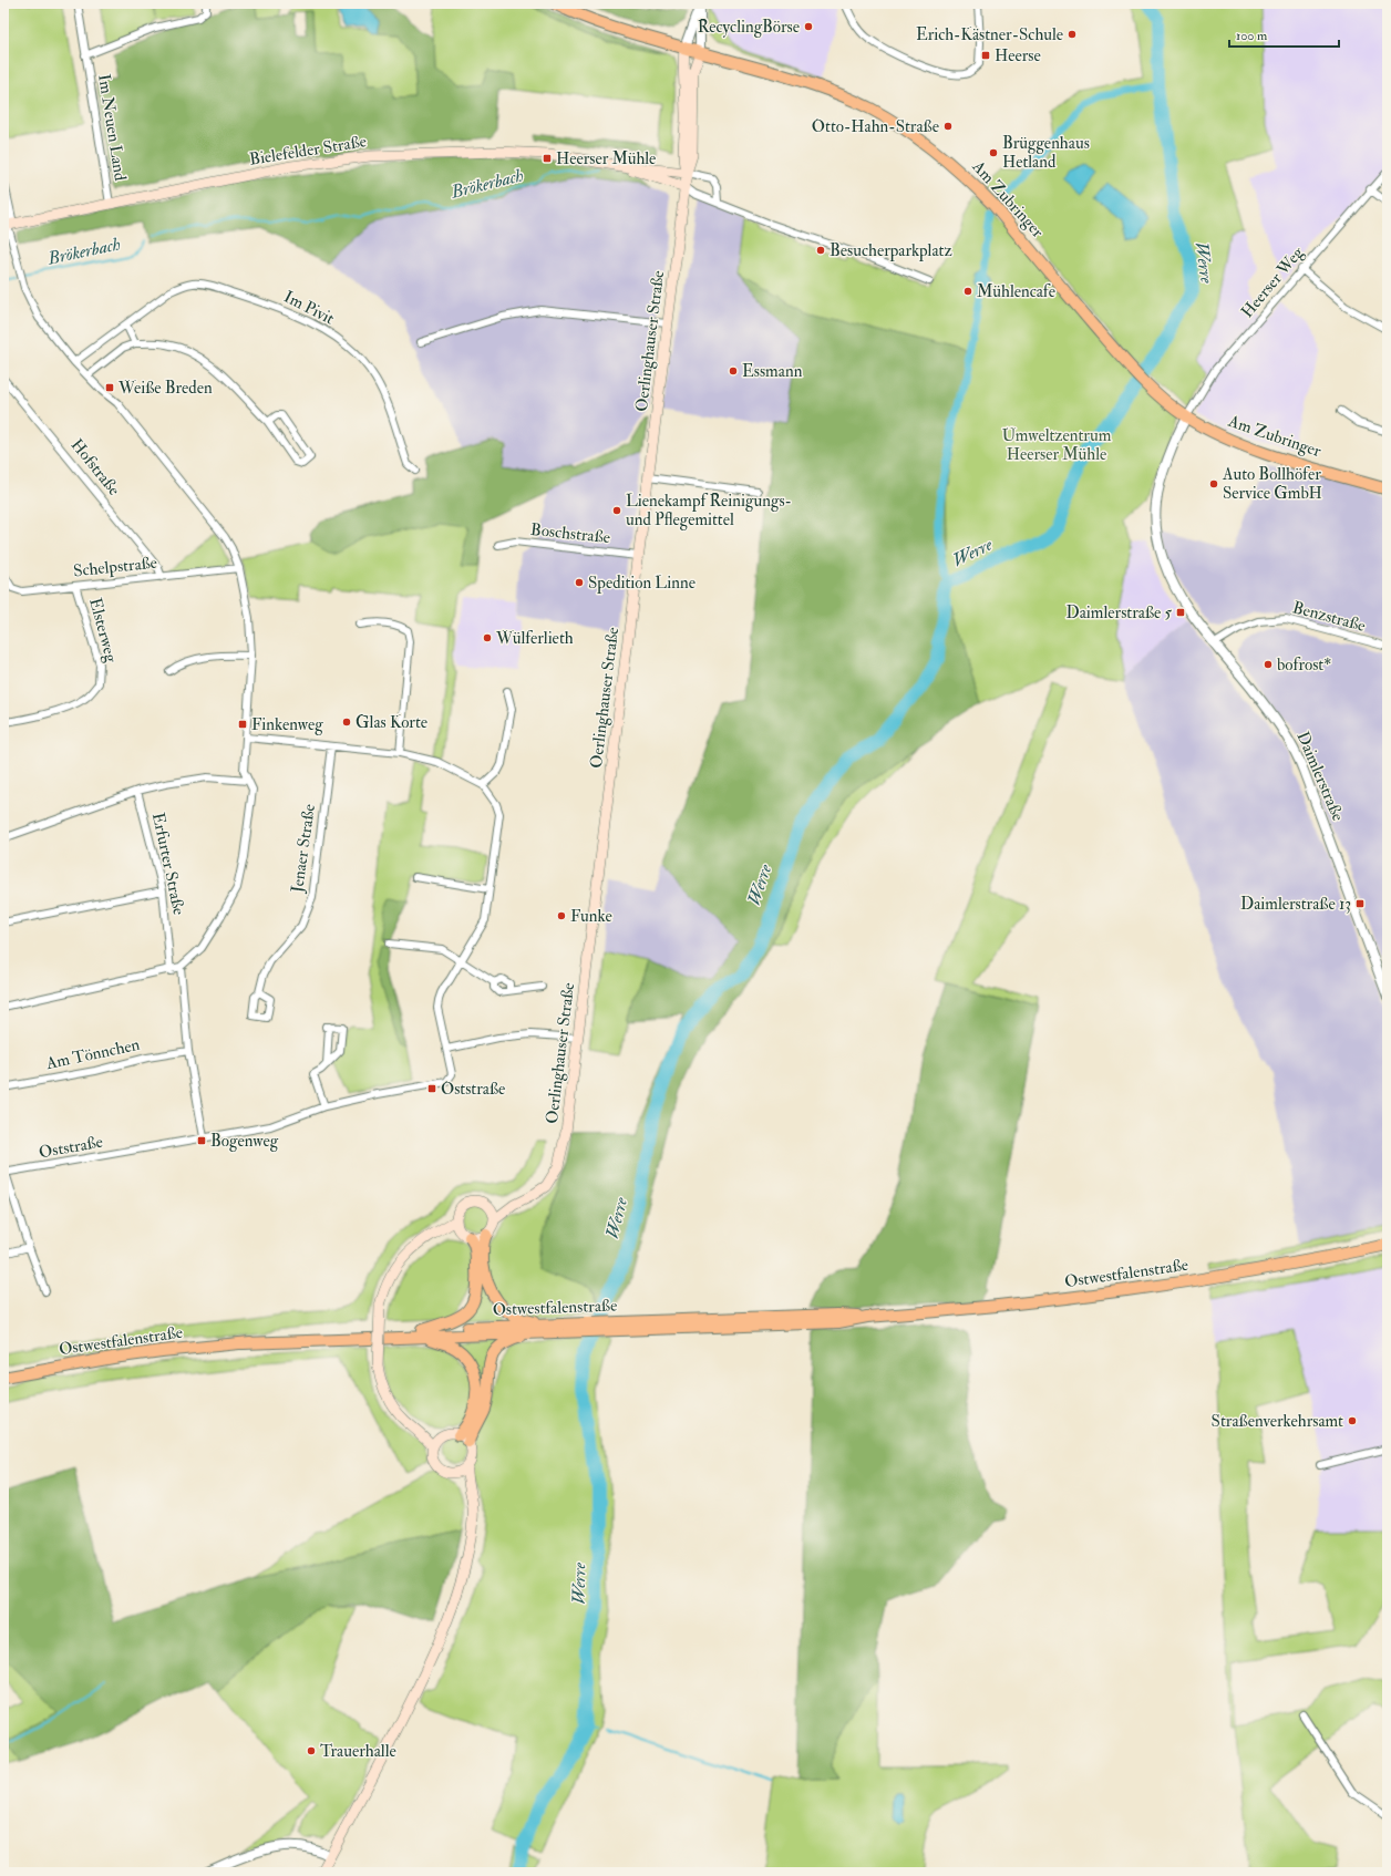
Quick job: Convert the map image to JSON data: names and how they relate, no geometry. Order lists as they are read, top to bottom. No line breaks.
{"streets":{"main road":["Bielefelder Straße","Am Zubringer","Oerlinghauser Straße","Ostwestfalenstraße"],"street":["Im Neuen Land","Heerser Weg","Im Pivit","Hofstraße","Boschstraße","Schelpstraße","Benzstraße","Elsterweg","Daimlerstraße","Jenaer Straße","Erfurter Straße","Am Tönnchen","Oststraße"]},"crossings":[["Im Neuen Land","Bielefelder Straße"],["Bielefelder Straße","Oerlinghauser Straße"],["Am Zubringer","Heerser Weg"],["Am Zubringer","Oerlinghauser Straße"],["Am Zubringer","Daimlerstraße"],["Heerser Weg","Daimlerstraße"],["Oerlinghauser Straße","Boschstraße"],["Hofstraße","Schelpstraße"],["Schelpstraße","Elsterweg"],["Benzstraße","Daimlerstraße"]],"water":["Brökerbach","Werre"],"parks":["Umweltzentrum Heerser Mühle"],"places":{"other":["RecyclingBörse","Erich-Kästner-Schule","Otto-Hahn-Straße","Brüggenhaus Hetland","Besucherparkplatz","Mühlencafe","Essmann","Auto Bollhöfer Service GmbH","Lienekampf Reinigungs- und Pflegemittel","Spedition Linne","Wülferlieth","bofrost*","Glas Korte","Funke","Straßenverkehrsamt","Trauerhalle"],"transit":["Heerse","Heerser Mühle","Weiße Breden","Daimlerstraße 5","Finkenweg","Daimlerstraße 13","Oststraße","Bogenweg"]},"scale_bar":"100 m"}
